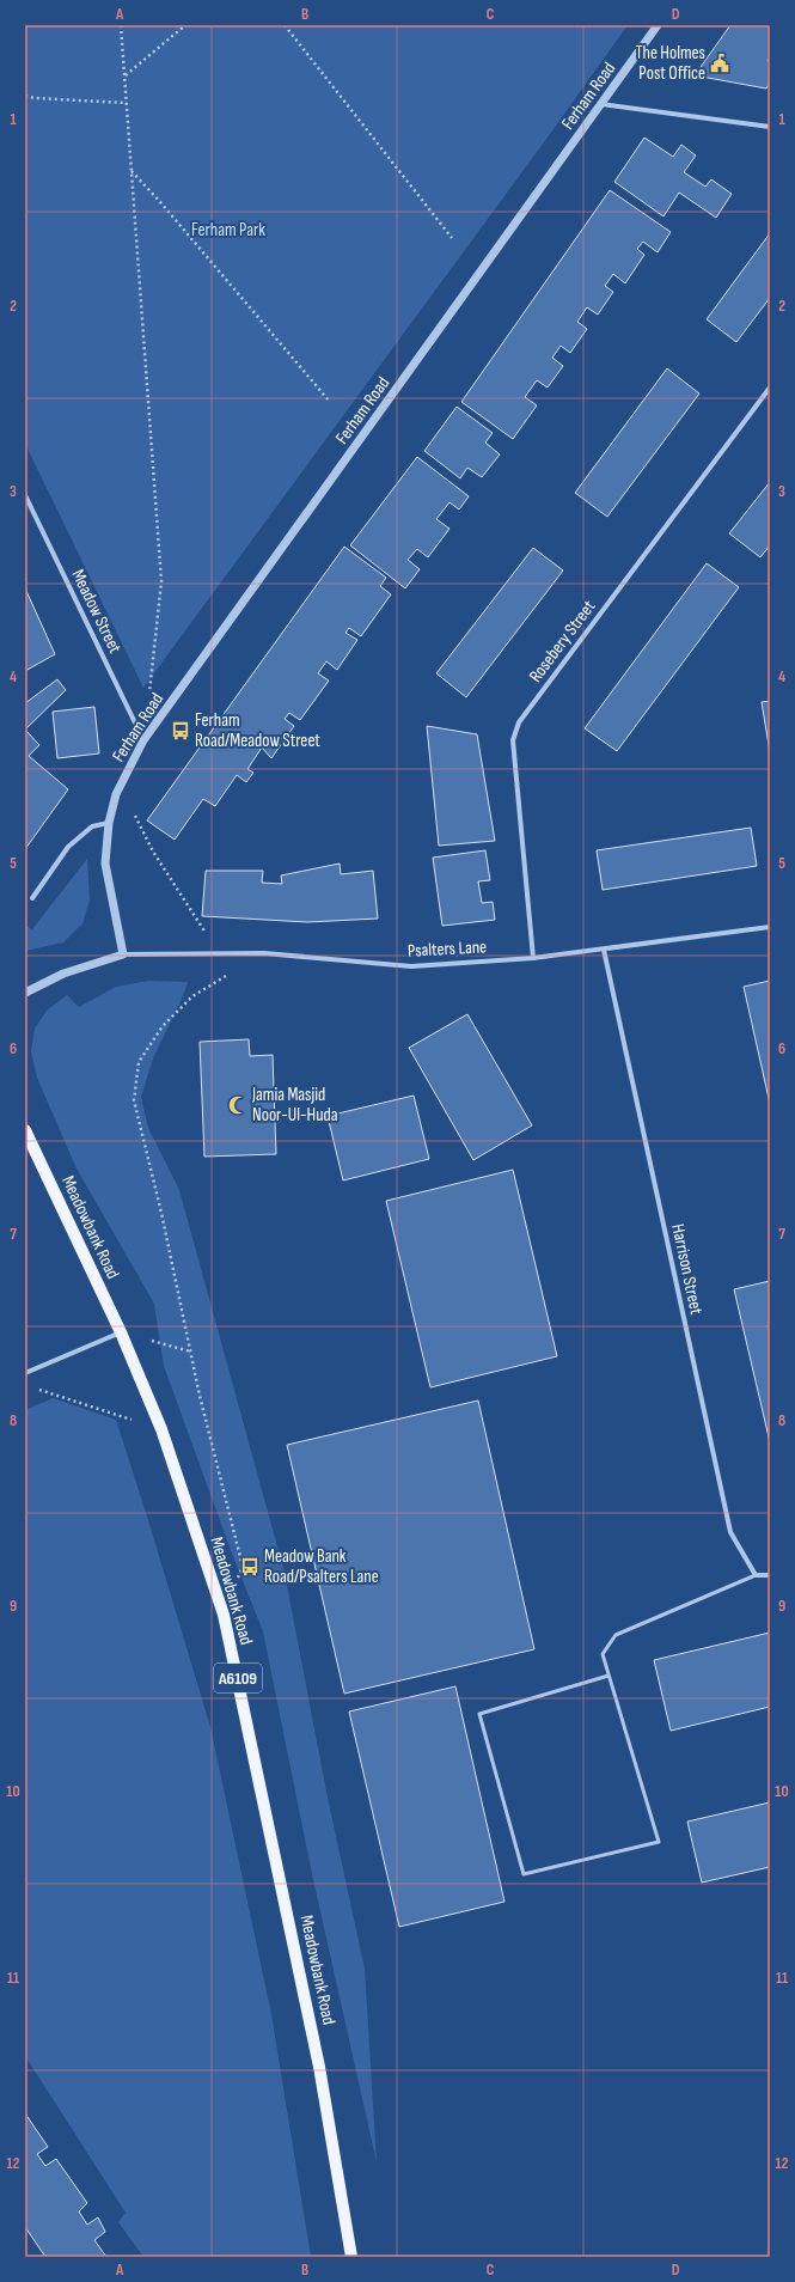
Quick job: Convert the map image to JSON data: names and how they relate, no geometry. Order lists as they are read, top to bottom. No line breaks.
{"streets":{"main road":["Meadowbank Road","A6109"],"street":["Ferham Road","Meadow Street","Rosebery Street","Psalters Lane","Harrison Street"]},"crossings":[["Ferham Road","Meadow Street"],["Ferham Road","Psalters Lane"],["Rosebery Street","Psalters Lane"],["Psalters Lane","Harrison Street"]],"parks":["Ferham Park"],"places":{"public building":["The Holmes Post Office"],"bus stop":["Ferham Road/Meadow Street","Meadow Bank Road/Psalters Lane"],"mosque":["Jamia Masjid Noor-Ul-Huda"]},"grid":{"columns":["A","B","C","D"],"rows":["1","2","3","4","5","6","7","8","9","10","11","12"]}}
